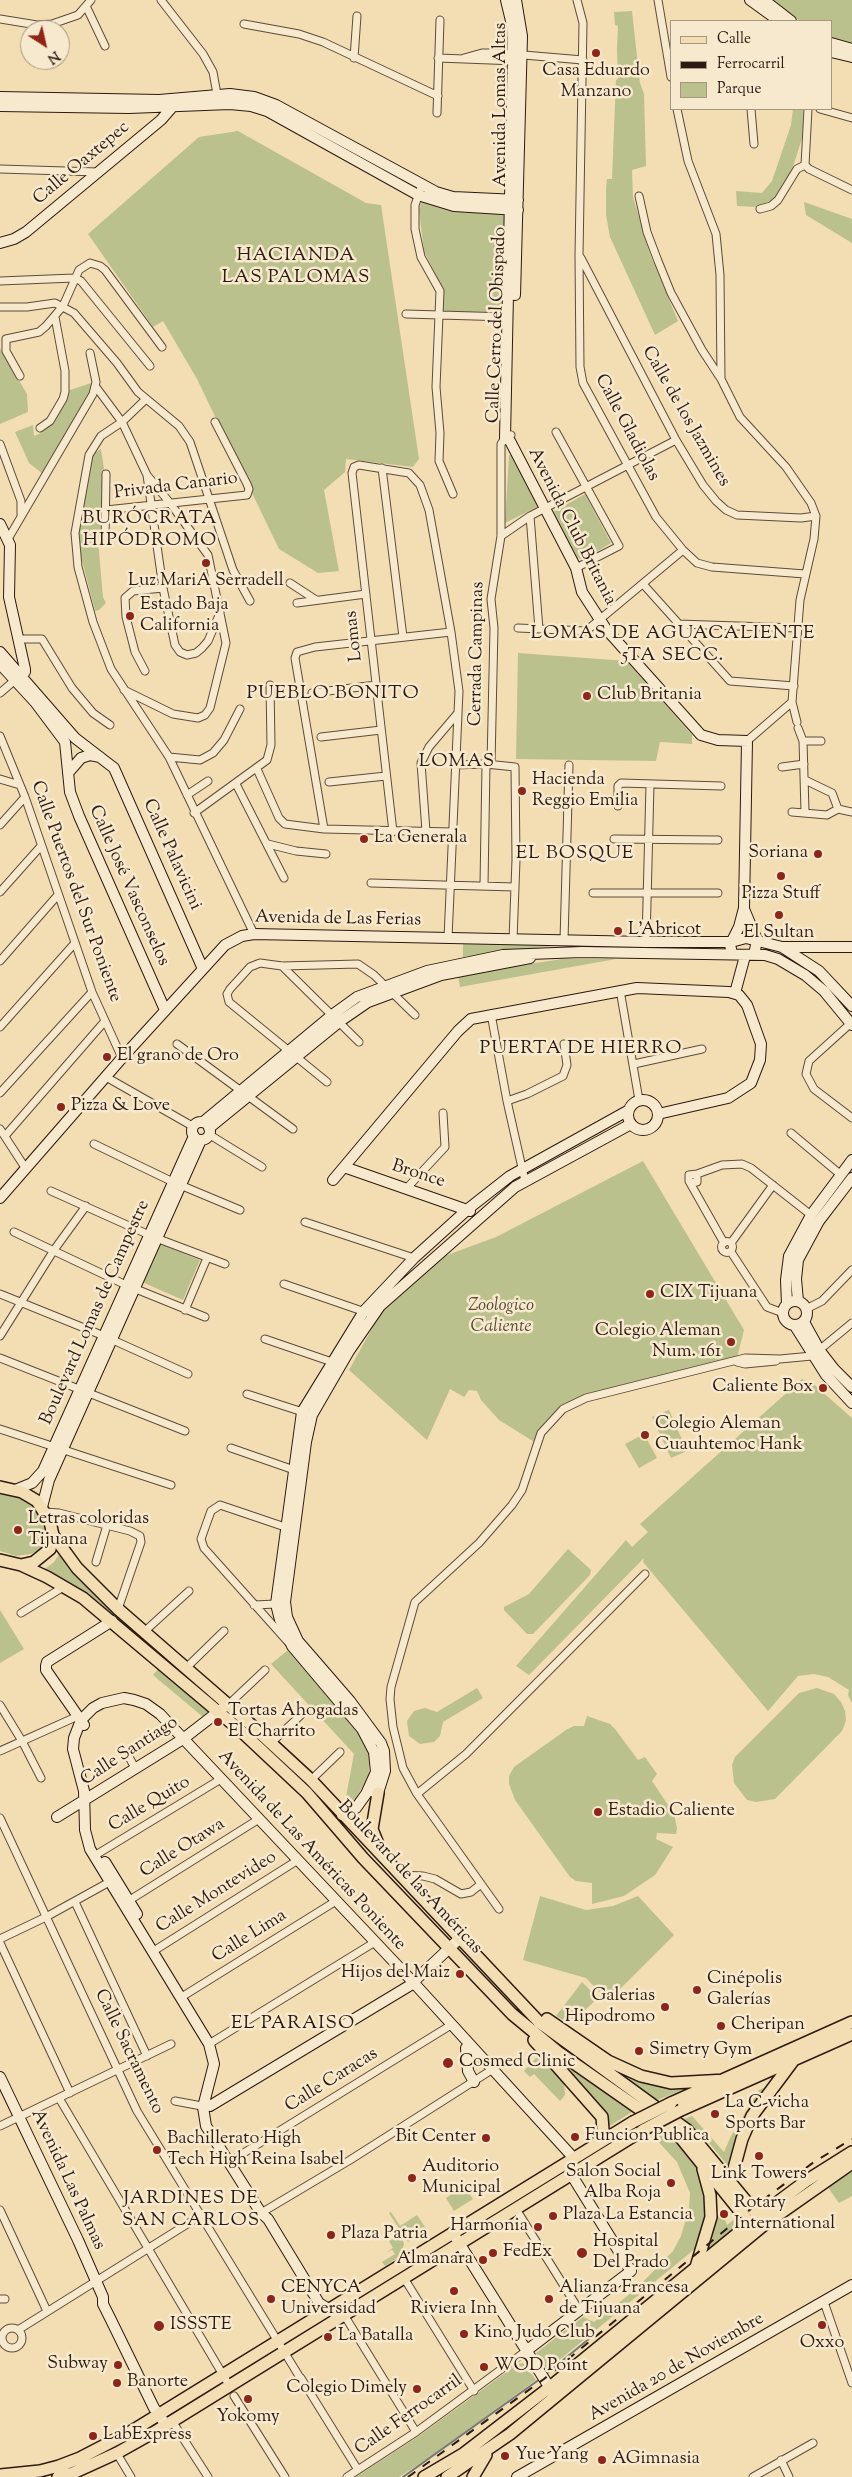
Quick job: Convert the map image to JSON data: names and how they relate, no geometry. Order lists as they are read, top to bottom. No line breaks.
{"streets":{"main road":["Avenida Lomas Altas","Calle Oaxtepec","Calle Cerro del Obispado","Avenida Club Britania","Calle Palavicini","Calle José Vasconselos","Avenida de Las Ferias","Bronce","Boulevard Lomas de Campestre","Calle Santiago","Avenida de Las Américas Poniente","Boulevard de las Américas","Avenida Las Palmas","Avenida 20 de Noviembre","Calle Ferrocarril"],"street":["Calle de los Jazmines","Calle Gladiolas","Privada Canario","Lomas","Cerrada Campinas","Calle Puertos del Sur Poniente","Calle Quito","Calle Otawa","Calle Montevideo","Calle Lima","Calle Sacramento","Calle Caracas"]},"crossings":[["Avenida Lomas Altas","Calle Cerro del Obispado"],["Calle Cerro del Obispado","Avenida Club Britania"],["Calle Cerro del Obispado","Cerrada Campinas"],["Calle de los Jazmines","Calle Gladiolas"],["Calle Palavicini","Calle José Vasconselos"],["Calle Palavicini","Avenida de Las Ferias"],["Calle José Vasconselos","Avenida de Las Ferias"],["Calle Puertos del Sur Poniente","Avenida de Las Ferias"],["Boulevard Lomas de Campestre","Boulevard de las Américas"],["Calle Santiago","Avenida de Las Américas Poniente"],["Calle Santiago","Boulevard de las Américas"],["Calle Quito","Avenida de Las Américas Poniente"],["Calle Otawa","Avenida de Las Américas Poniente"],["Avenida de Las Américas Poniente","Calle Montevideo"],["Avenida de Las Américas Poniente","Calle Lima"],["Avenida de Las Américas Poniente","Calle Caracas"],["Calle Sacramento","Calle Ferrocarril"]],"districts":["HACIANDA LAS PALOMAS","BURÓCRATA HIPÓDROMO","LOMAS DE AGUACALIENTE 5TA SECC.","PUEBLO BONITO","LOMAS","EL BOSQUE","PUERTA DE HIERRO","EL PARAISO","JARDINES DE SAN CARLOS"],"parks":["Zoologico Caliente"],"places":["Casa Eduardo Manzano","Luz MariA Serradell","Estado Baja California","Club Britania","Hacienda Reggio Emilia","La Generala","Soriana","Pizza Stuff","El Sultan","L'Abricot","El grano de Oro","Pizza & Love","CIX Tijuana","Colegio Aleman Num. 161","Caliente Box","Colegio Aleman Cuauhtemoc Hank","Letras coloridas Tijuana","Tortas Ahogadas El Charrito","Estadio Caliente","Hijos del Maiz","Cinépolis Galerías","Galerias Hipodromo","Cheripan","Simetry Gym","Cosmed Clinic","La C-vicha Sports Bar","Funcion Publica","Bit Center","Bachillerato High Tech High Reina Isabel","Link Towers","Auditorio Municipal","Salon Social Alba Roja","Rotary International","Plaza La Estancia","Harmonia","Plaza Patria","FedEx","Hospital Del Prado","Almanara","Riviera Inn","CENYCA Universidad","Alianza Francesa de Tijuana","Oxxo","ISSSTE","Kino Judo Club","La Batalla","Subway","WOD Point","Banorte","Colegio Dimely","Yokomy","LabExpress","Yue Yang","AGimnasia"],"legend":["Calle","Ferrocarril","Parque"],"north":"bottom right"}
